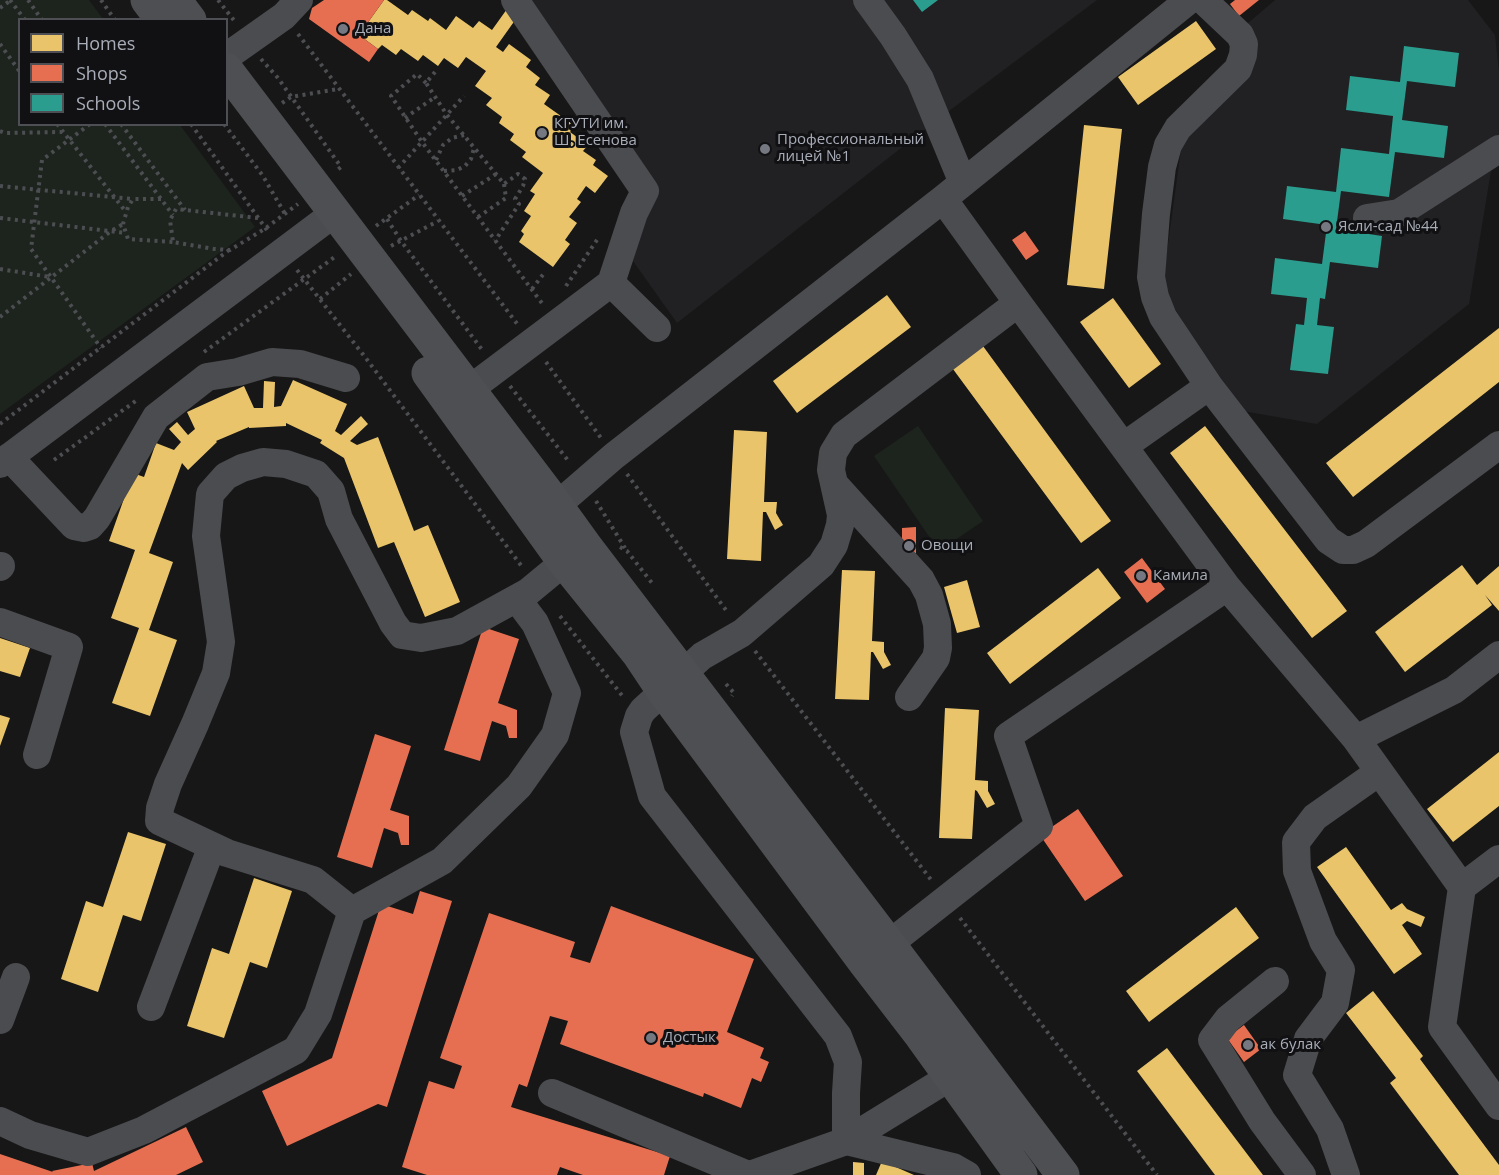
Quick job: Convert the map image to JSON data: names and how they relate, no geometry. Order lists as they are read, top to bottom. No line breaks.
{"places":["Дана","КГУТИ им. Ш. Есенова","Профессиональный лицей №1","Ясли-сад №44","Овощи","Камила","Достык","ак булак"],"legend":["Homes","Shops","Schools"]}
